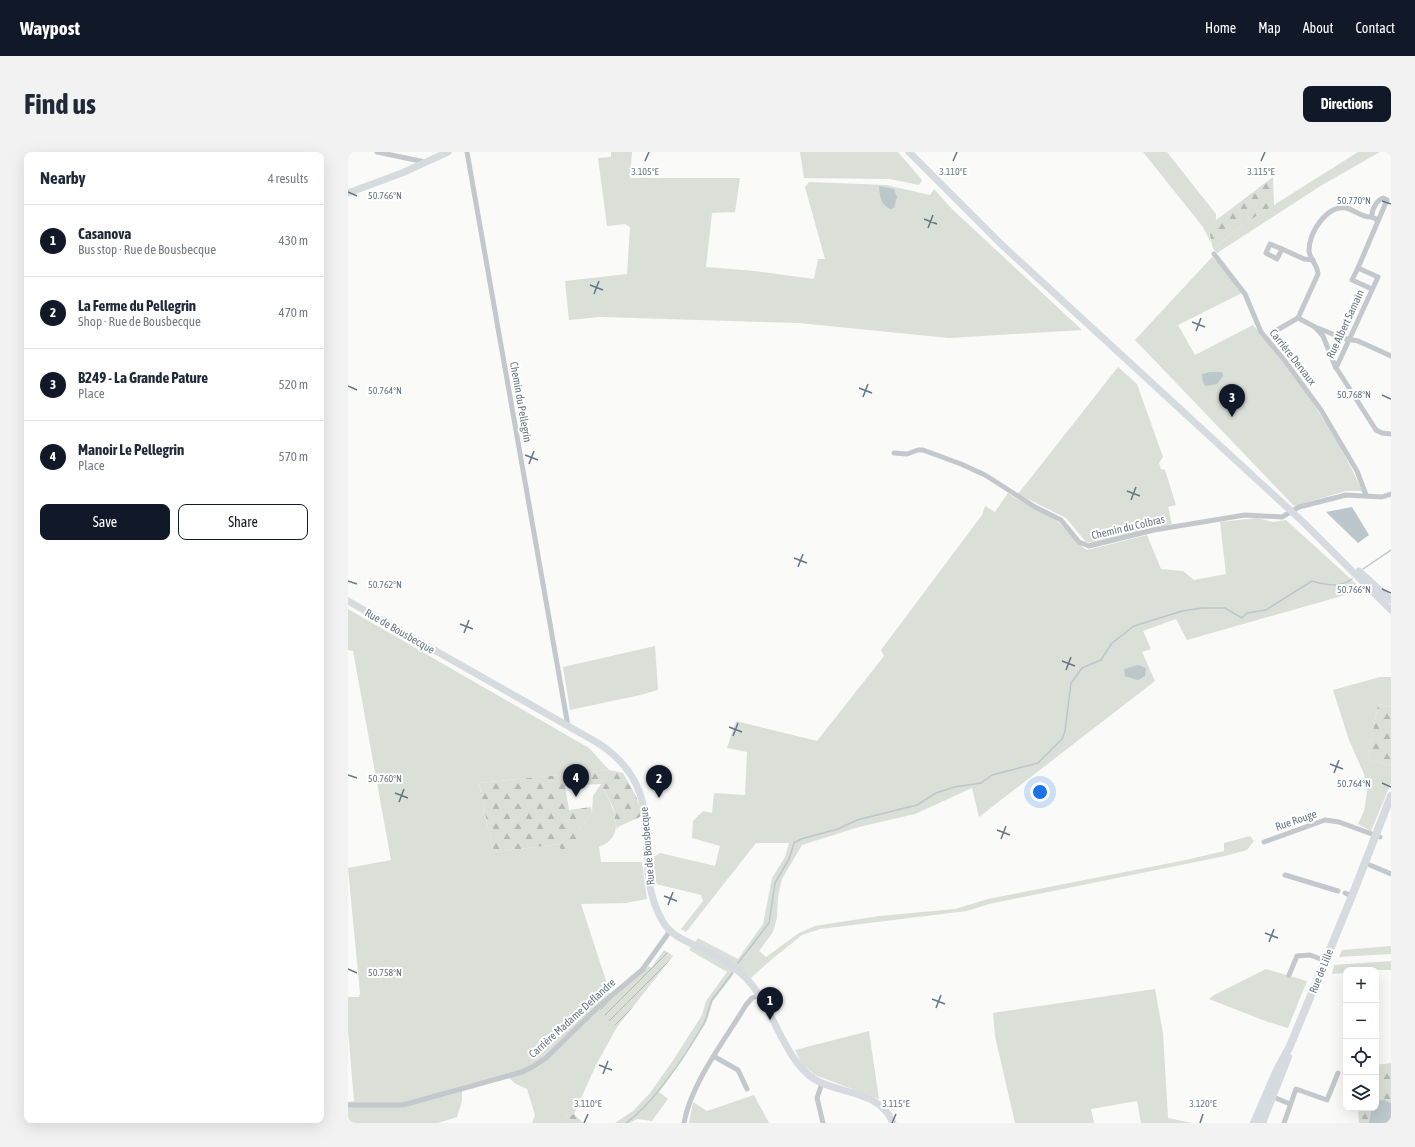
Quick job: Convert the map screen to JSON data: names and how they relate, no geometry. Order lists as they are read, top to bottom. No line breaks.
{"streets":{"main road":["Rue de Lille"],"street":["Rue Albert Samain","Carrière Dervaux","Chemin du Pellegrin","Chemin du Colbras","Rue de Bousbecque","Rue Rouge","Carrière Madame Deflandre"]},"crossings":[["Carrière Dervaux","Chemin du Colbras"],["Chemin du Pellegrin","Rue de Bousbecque"],["Rue de Bousbecque","Carrière Madame Deflandre"],["Rue Rouge","Rue de Lille"]],"page":{"header":"Waypost","nav":["Home","Map","About","Contact"],"buttons":["Directions",["Save","Share"]],"title":"Find us","heading":["Nearby","4 results"],"list":[{"mark":"1","name":"Casanova","note":"Bus stop · Rue de Bousbecque","value":"430 m"},{"mark":"2","name":"La Ferme du Pellegrin","note":"Shop · Rue de Bousbecque","value":"470 m"},{"mark":"3","name":"B249 - La Grande Pature","note":"Place","value":"520 m"},{"mark":"4","name":"Manoir Le Pellegrin","note":"Place","value":"570 m"}],"pins":["3","4","2","1"],"map_buttons":["+","−"]},"coordinates":["3.105°E","3.110°E","3.115°E","50.766°N","50.770°N","50.764°N","50.768°N","50.762°N","50.760°N","50.758°N","3.120°E"]}
